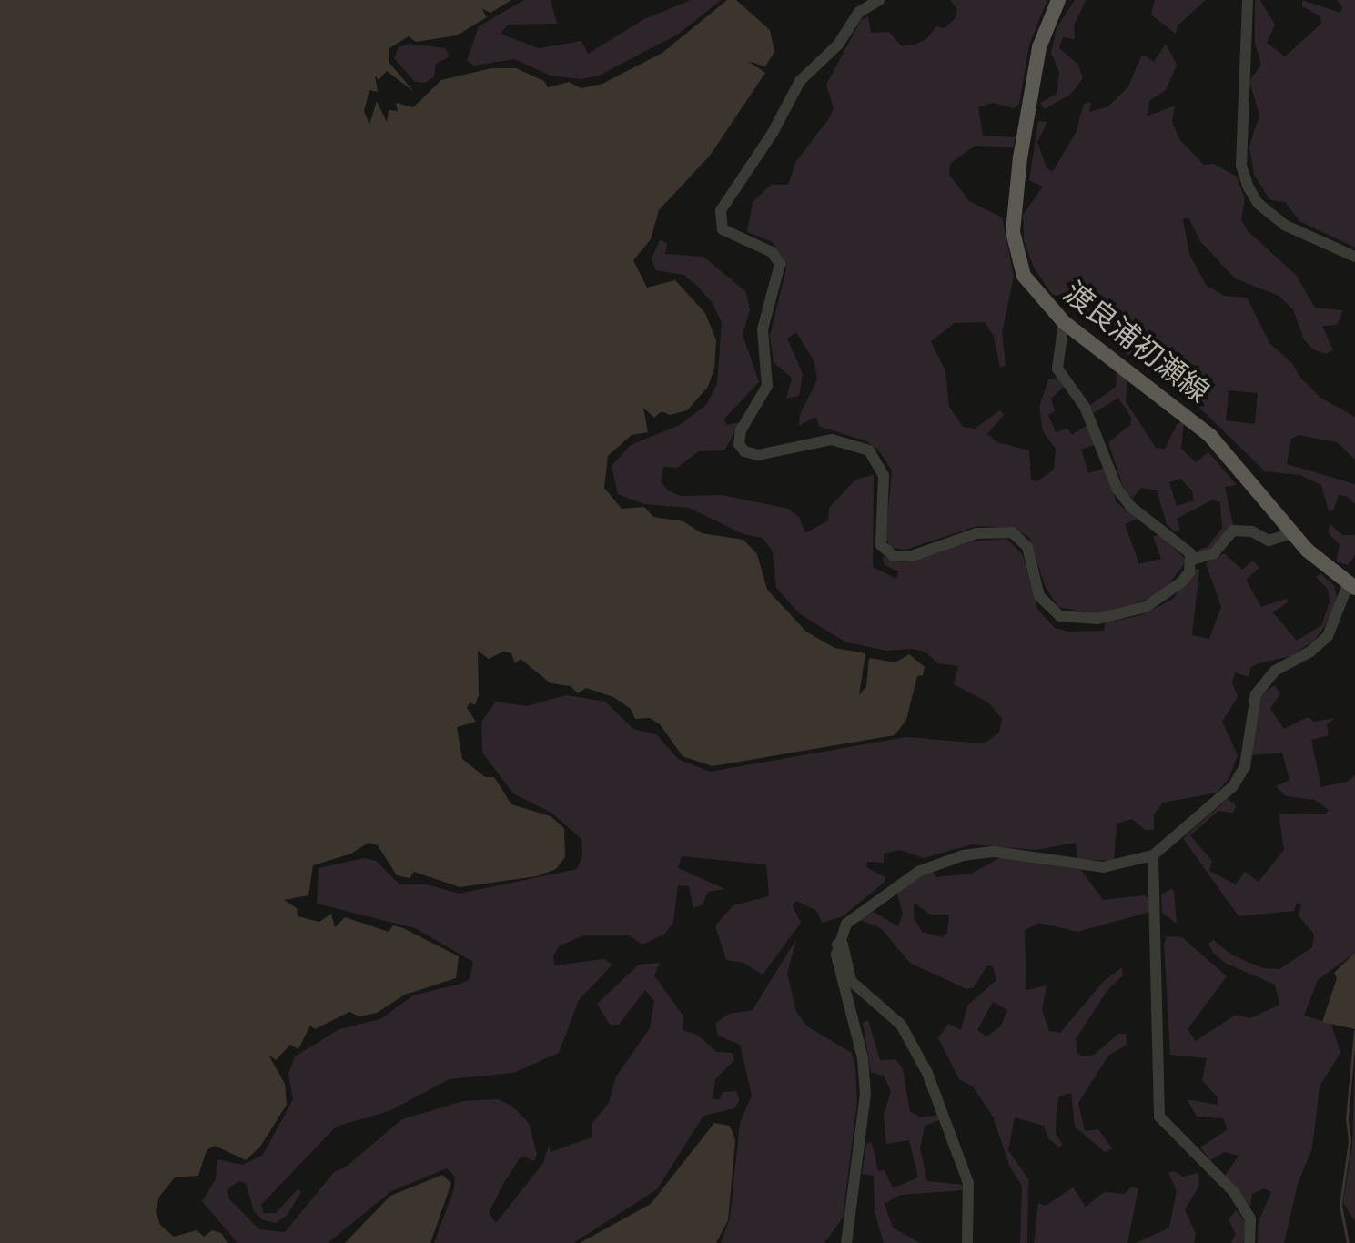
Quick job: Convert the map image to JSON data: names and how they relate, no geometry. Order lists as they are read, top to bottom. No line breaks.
{"streets":{"main road":["渡良浦初瀬線"]}}
